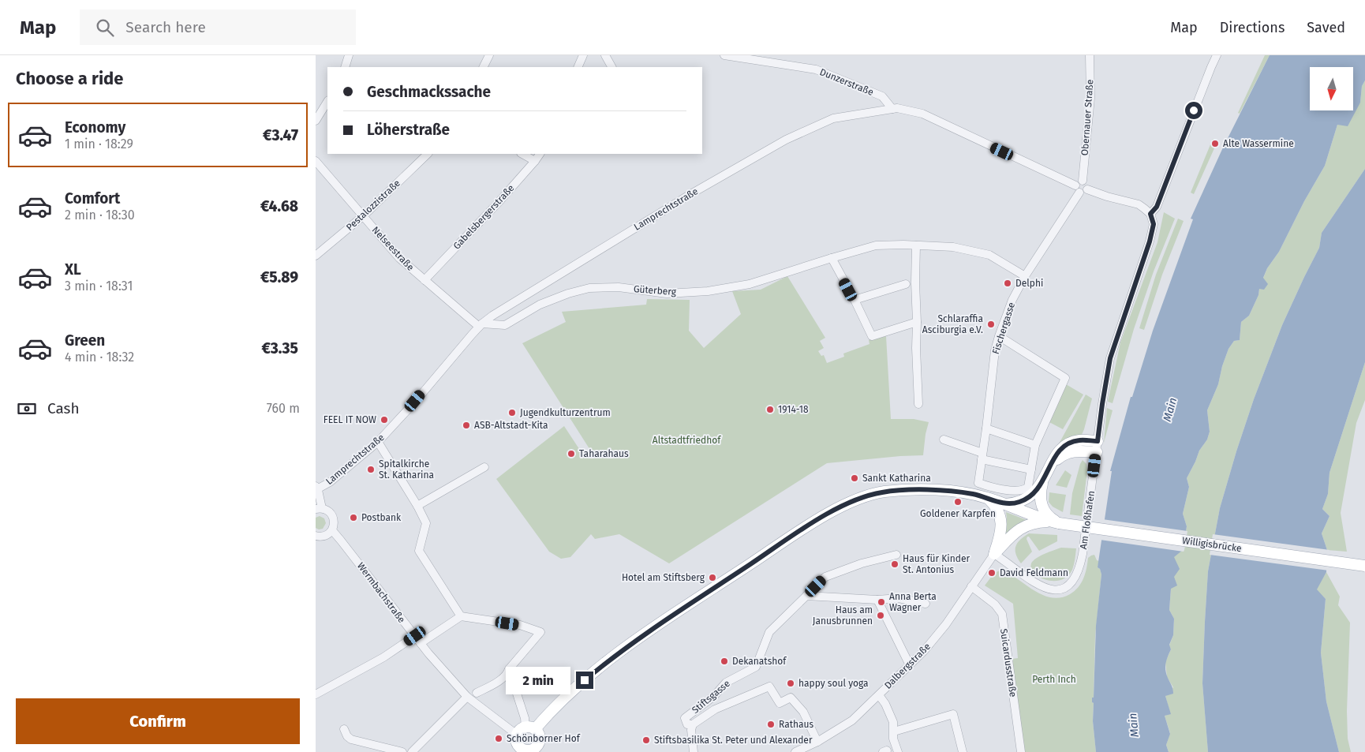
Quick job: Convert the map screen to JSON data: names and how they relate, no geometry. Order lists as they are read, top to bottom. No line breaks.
{"streets":{"main road":["Willigisbrücke"],"street":["Dunzerstraße","Obernauer Straße","Pestalozzistraße","Lamprechtstraße","Gabelsbergerstraße","Nelseestraße","Güterberg","Fischergasse","Am Floßhafen","Wermbachstraße","Suicardusstraße","Dalbergstraße","Stiftsgasse"]},"crossings":[["Dunzerstraße","Lamprechtstraße"],["Obernauer Straße","Lamprechtstraße"],["Obernauer Straße","Fischergasse"],["Pestalozzistraße","Nelseestraße"],["Lamprechtstraße","Nelseestraße"],["Lamprechtstraße","Güterberg"],["Lamprechtstraße","Fischergasse"],["Lamprechtstraße","Am Floßhafen"],["Gabelsbergerstraße","Nelseestraße"],["Nelseestraße","Güterberg"],["Güterberg","Fischergasse"],["Am Floßhafen","Dalbergstraße"],["Suicardusstraße","Dalbergstraße"]],"water":["Main"],"parks":["Altstadtfriedhof","Perth Inch"],"places":["Alte Wassermine","Delphi","Schlaraffia Asciburgia e.V.","1914-18","Jugendkulturzentrum","FEEL IT NOW","ASB-Altstadt-Kita","Taharahaus","Spitalkirche St. Katharina","Sankt Katharina","Goldener Karpfen","Postbank","Haus für Kinder St. Antonius","David Feldmann","Hotel am Stiftsberg","Anna Berta Wagner","Haus am Janusbrunnen","Dekanatshof","happy soul yoga","Rathaus","Schönborner Hof","Stiftsbasilika St. Peter und Alexander"],"north":"bottom","page":{"header":"Map","search":"Search here","nav":["Map","Directions","Saved"],"heading":"Choose a ride","banner":["Geschmackssache","Löherstraße"],"list":[{"name":"Economy","note":"1 min · 18:29","value":"€3.47"},{"name":"Comfort","note":"2 min · 18:30","value":"€4.68"},{"name":"XL","note":"3 min · 18:31","value":"€5.89"},{"name":"Green","note":"4 min · 18:32","value":"€3.35"}],"pay":["Cash","760 m"],"bubble":"2 min","buttons":"Confirm"}}
